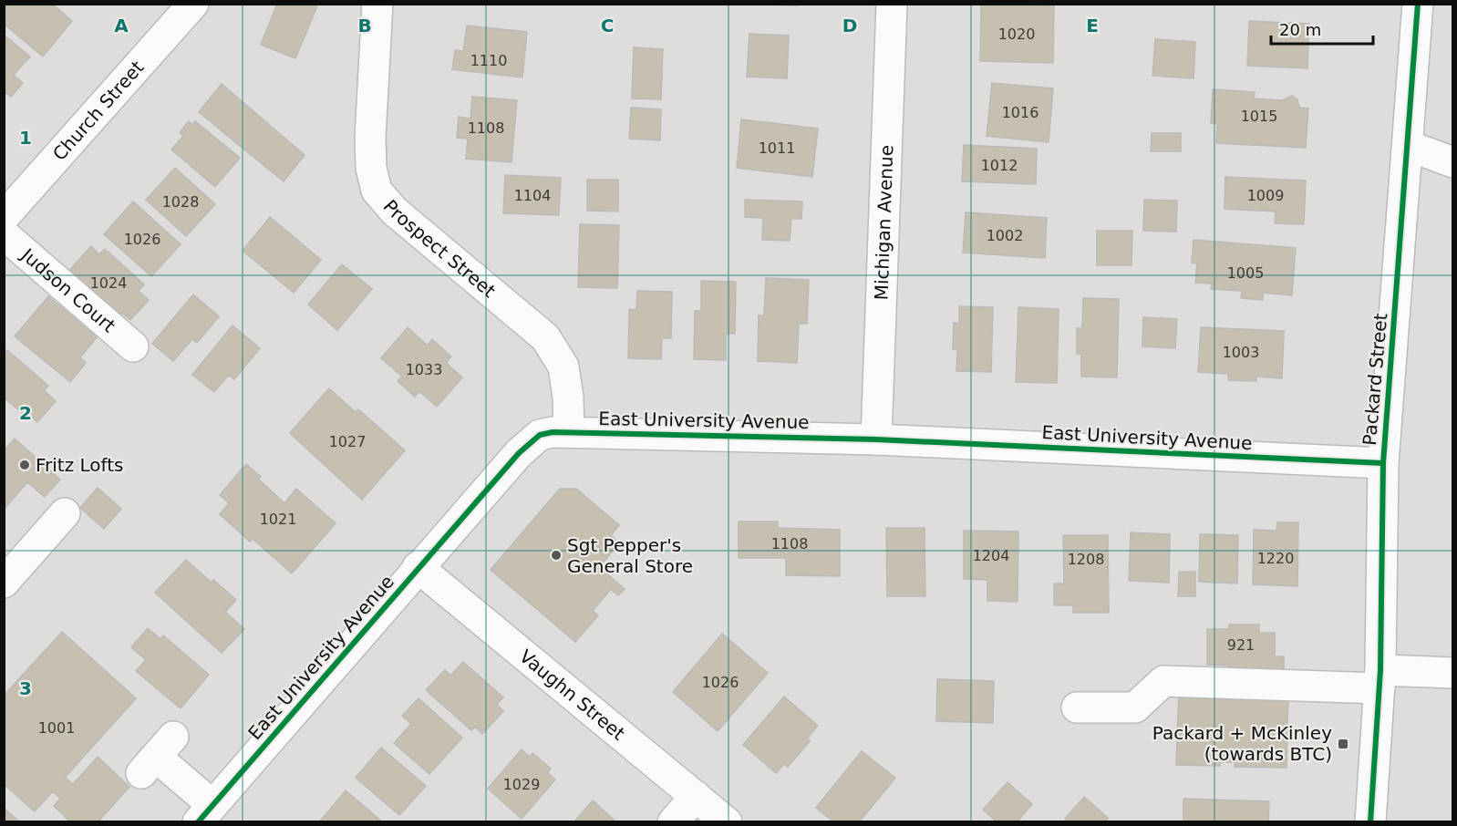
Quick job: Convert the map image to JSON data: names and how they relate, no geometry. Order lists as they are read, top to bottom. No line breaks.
{"streets":{"street":["Church Street","Michigan Avenue","Prospect Street","Judson Court","Packard Street","East University Avenue","Vaughn Street"]},"crossings":[["Michigan Avenue","East University Avenue"],["Prospect Street","East University Avenue"],["Packard Street","East University Avenue"],["East University Avenue","Vaughn Street"]],"places":{"other":["Fritz Lofts","Sgt Pepper's General Store"],"transit":["Packard + McKinley (towards BTC)"]},"house_numbers":["1020","1110","1016","1015","1108","1011","1012","1104","1009","1028","1002","1026","1005","1024","1003","1033","1027","1021","1108","1204","1220","1208","921","1026","1001","1029"],"scale_bar":"20 m","grid":{"columns":["A","B","C","D","E"],"rows":["1","2","3"]}}
